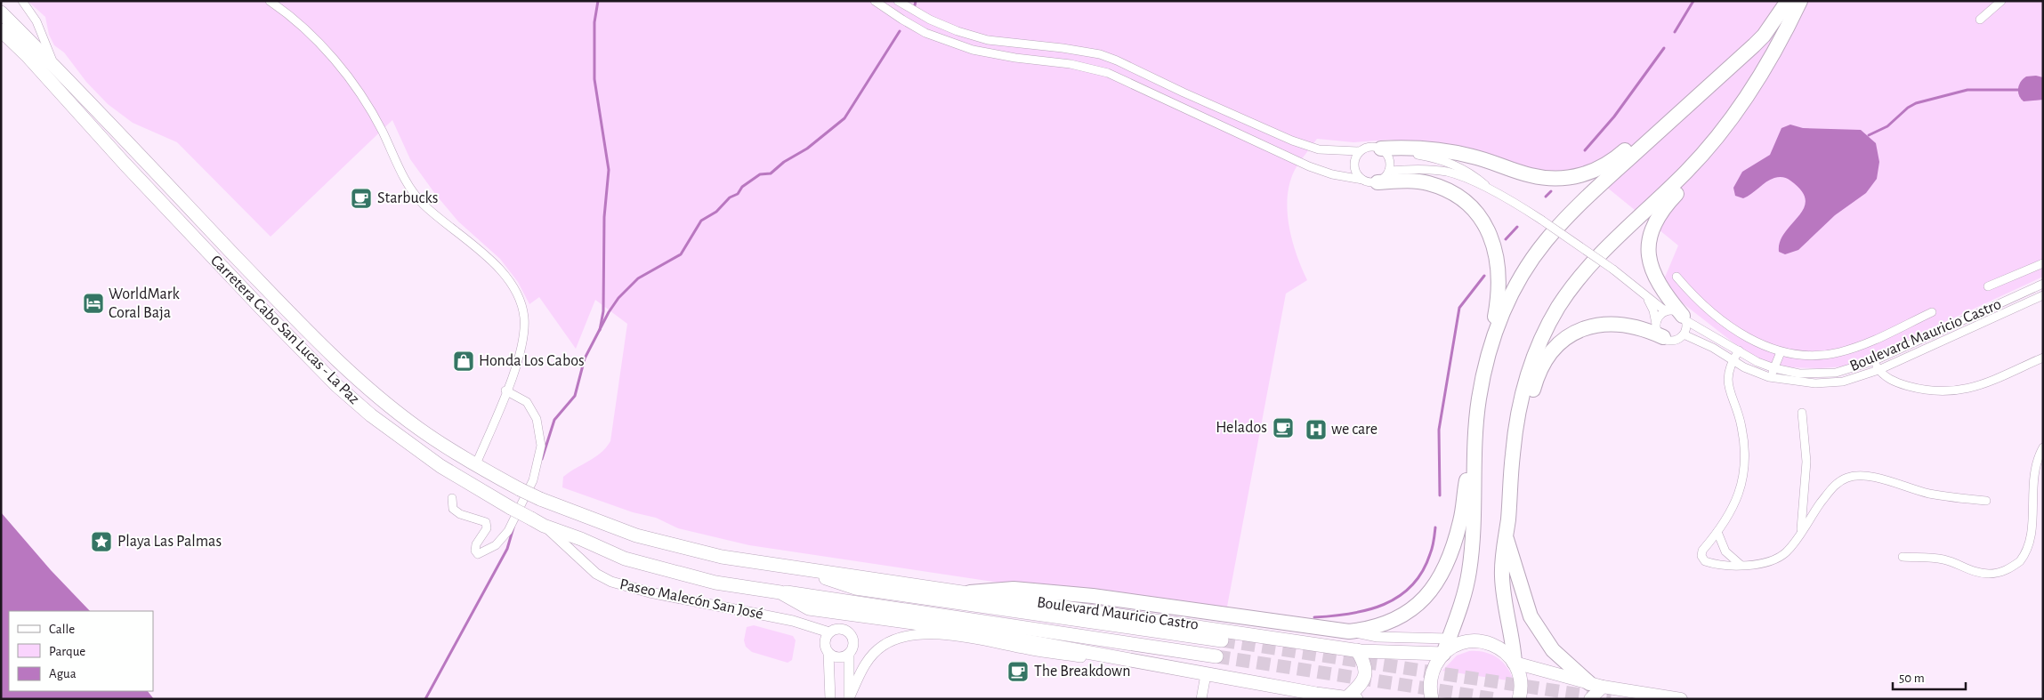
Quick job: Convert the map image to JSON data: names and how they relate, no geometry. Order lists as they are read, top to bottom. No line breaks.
{"streets":{"highway":["Carretera Cabo San Lucas - La Paz","Boulevard Mauricio Castro"],"street":["Paseo Malecón San José"]},"crossings":[["Carretera Cabo San Lucas - La Paz","Boulevard Mauricio Castro"],["Carretera Cabo San Lucas - La Paz","Paseo Malecón San José"]],"places":{"cafe":["Starbucks","Helados","The Breakdown"],"hotel":["WorldMark Coral Baja"],"shop":["Honda Los Cabos"],"hospital":["we care"],"place":["Playa Las Palmas"]},"legend":["Calle","Parque","Agua"],"scale_bar":"50 m"}
